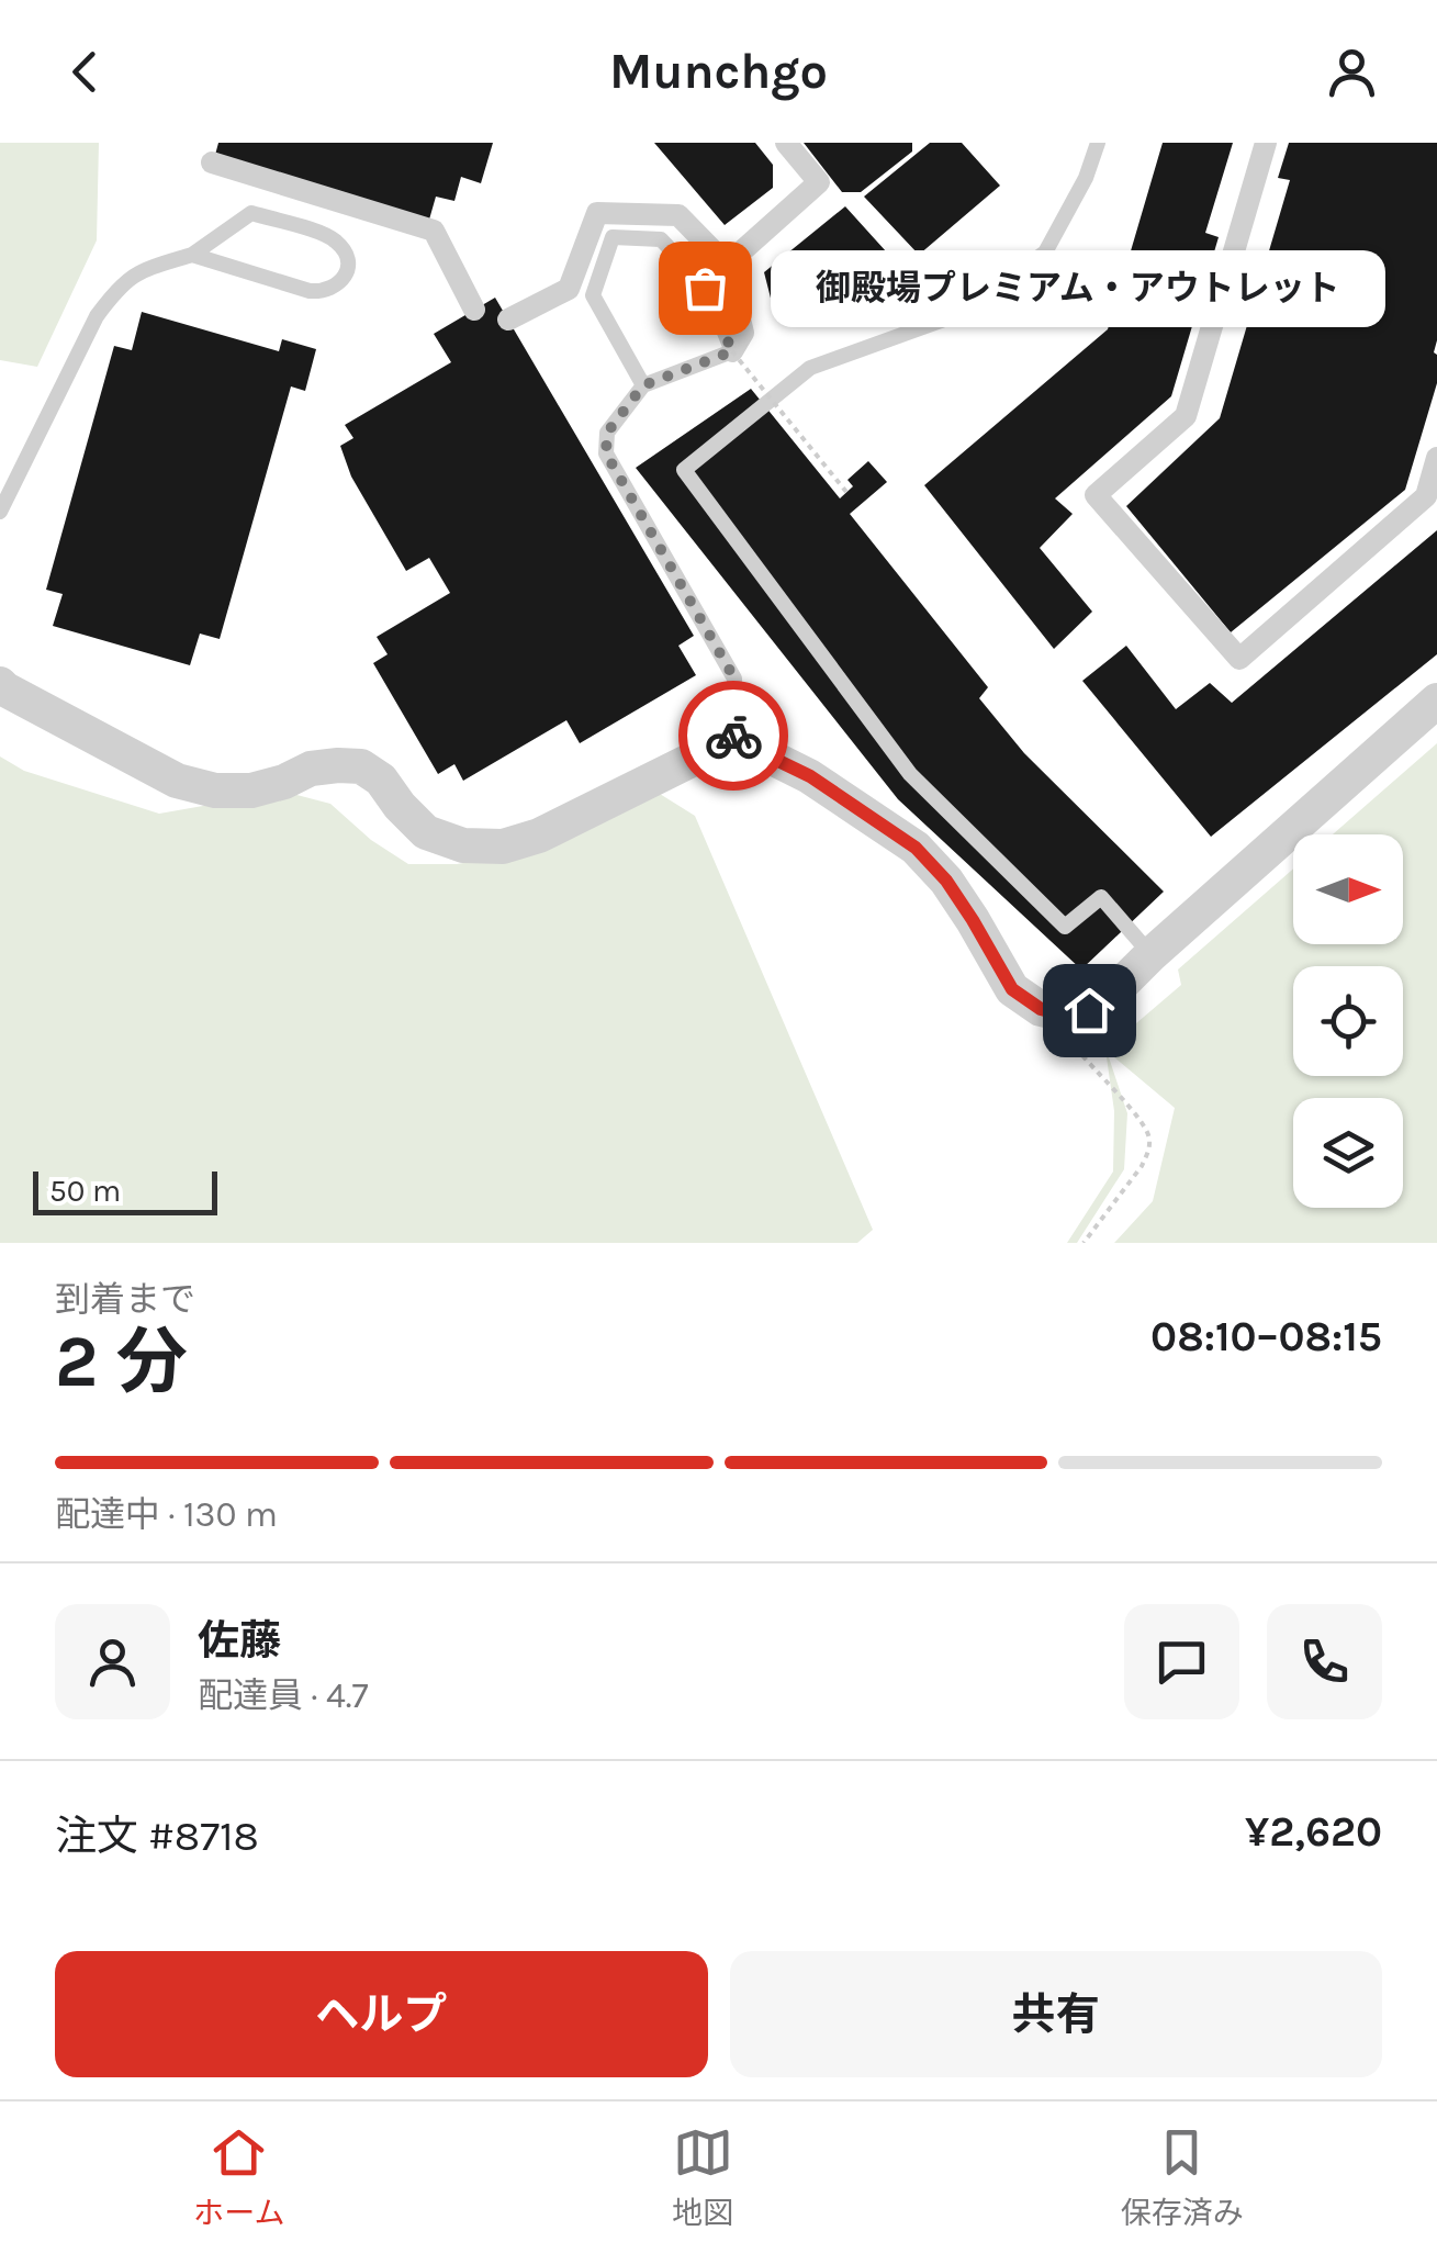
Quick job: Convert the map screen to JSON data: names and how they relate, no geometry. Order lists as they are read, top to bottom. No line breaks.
{"places":["御殿場プレミアム・アウトレット"],"scale_bar":"50 m","north":"right","page":{"header":"Munchgo","bubble":"御殿場プレミアム・アウトレット","scale":"50 m","heading":["2 分","到着まで","08:10–08:15"],"panel":["佐藤","配達員 · 4.7","注文 #8718","¥2,620"],"bar":"配達中 · 130 m","buttons":["ヘルプ","共有"],"tabs":["ホーム","地図","保存済み"]}}
